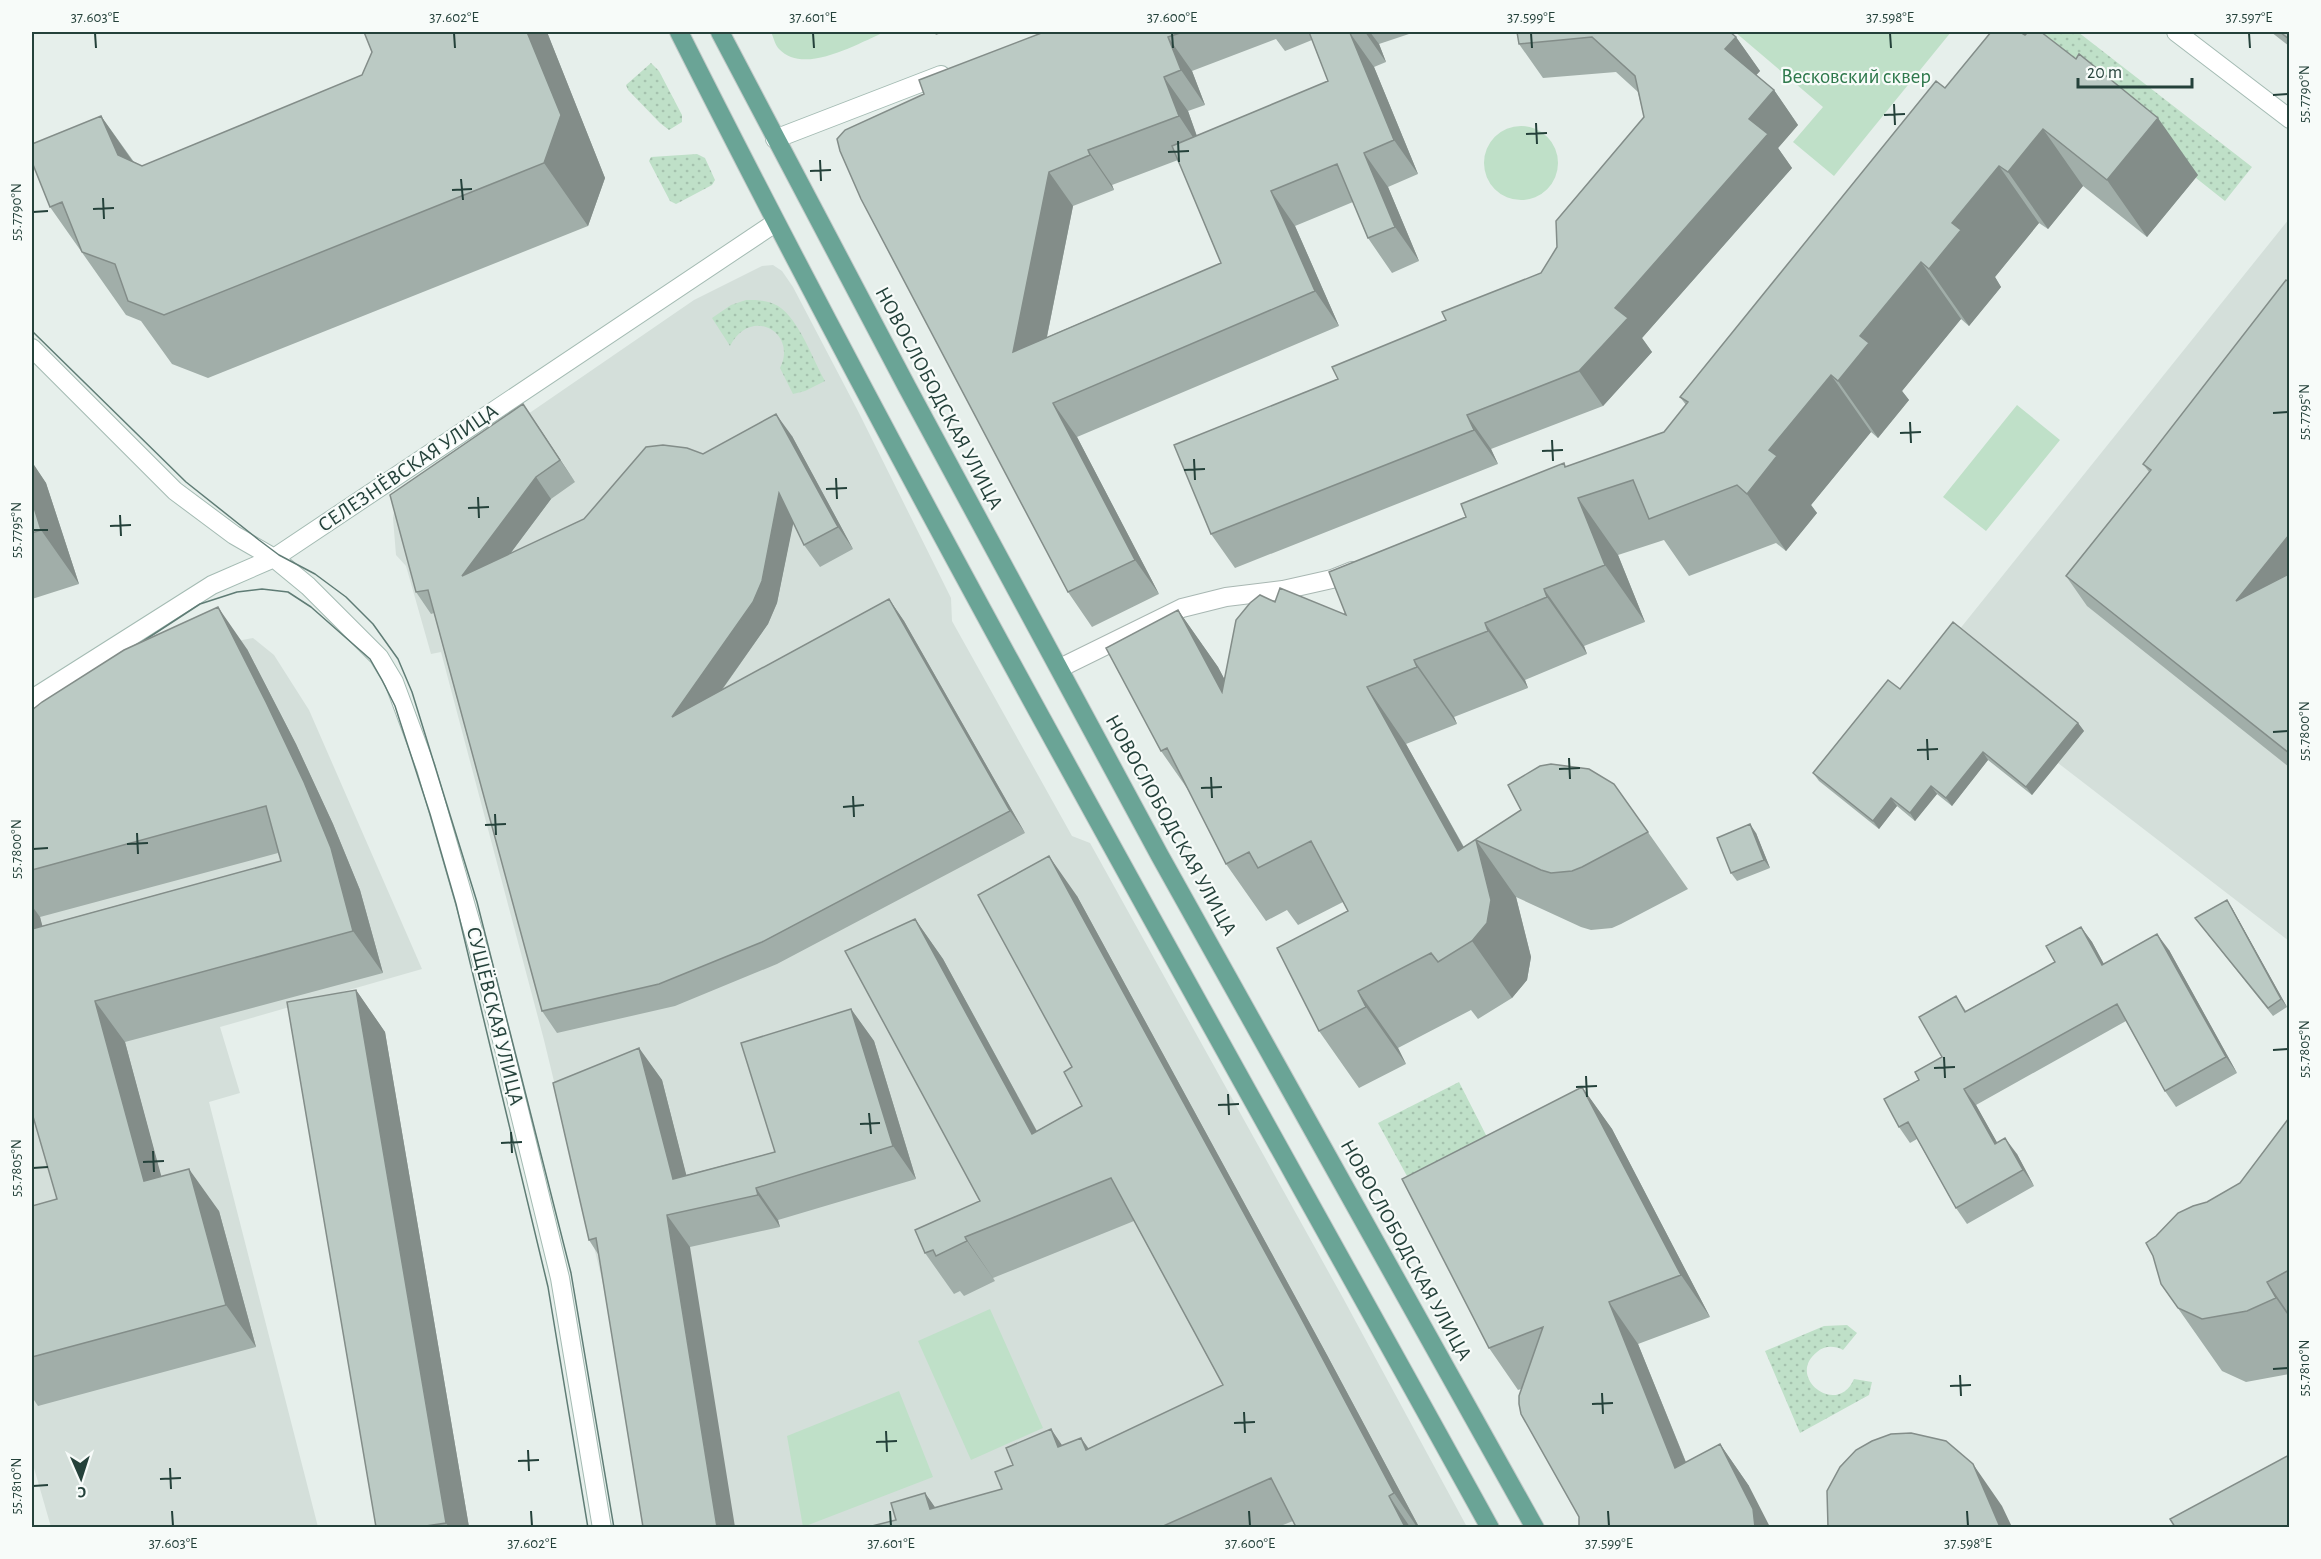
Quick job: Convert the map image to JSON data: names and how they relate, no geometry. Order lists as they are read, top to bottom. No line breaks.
{"streets":{"main road":["НОВОСЛОБОДСКАЯ УЛИЦА"],"street":["СЕЛЕЗНЁВСКАЯ УЛИЦА","СУЩЁВСКАЯ УЛИЦА"]},"crossings":[["СЕЛЕЗНЁВСКАЯ УЛИЦА","СУЩЁВСКАЯ УЛИЦА"]],"parks":["Весковский сквер"],"scale_bar":"20 m","north":"bottom","coordinates":["37.603°E","37.602°E","37.601°E","37.600°E","37.599°E","37.598°E","37.597°E","55.7790°N","55.7795°N","55.7800°N","55.7805°N","55.7810°N"]}
